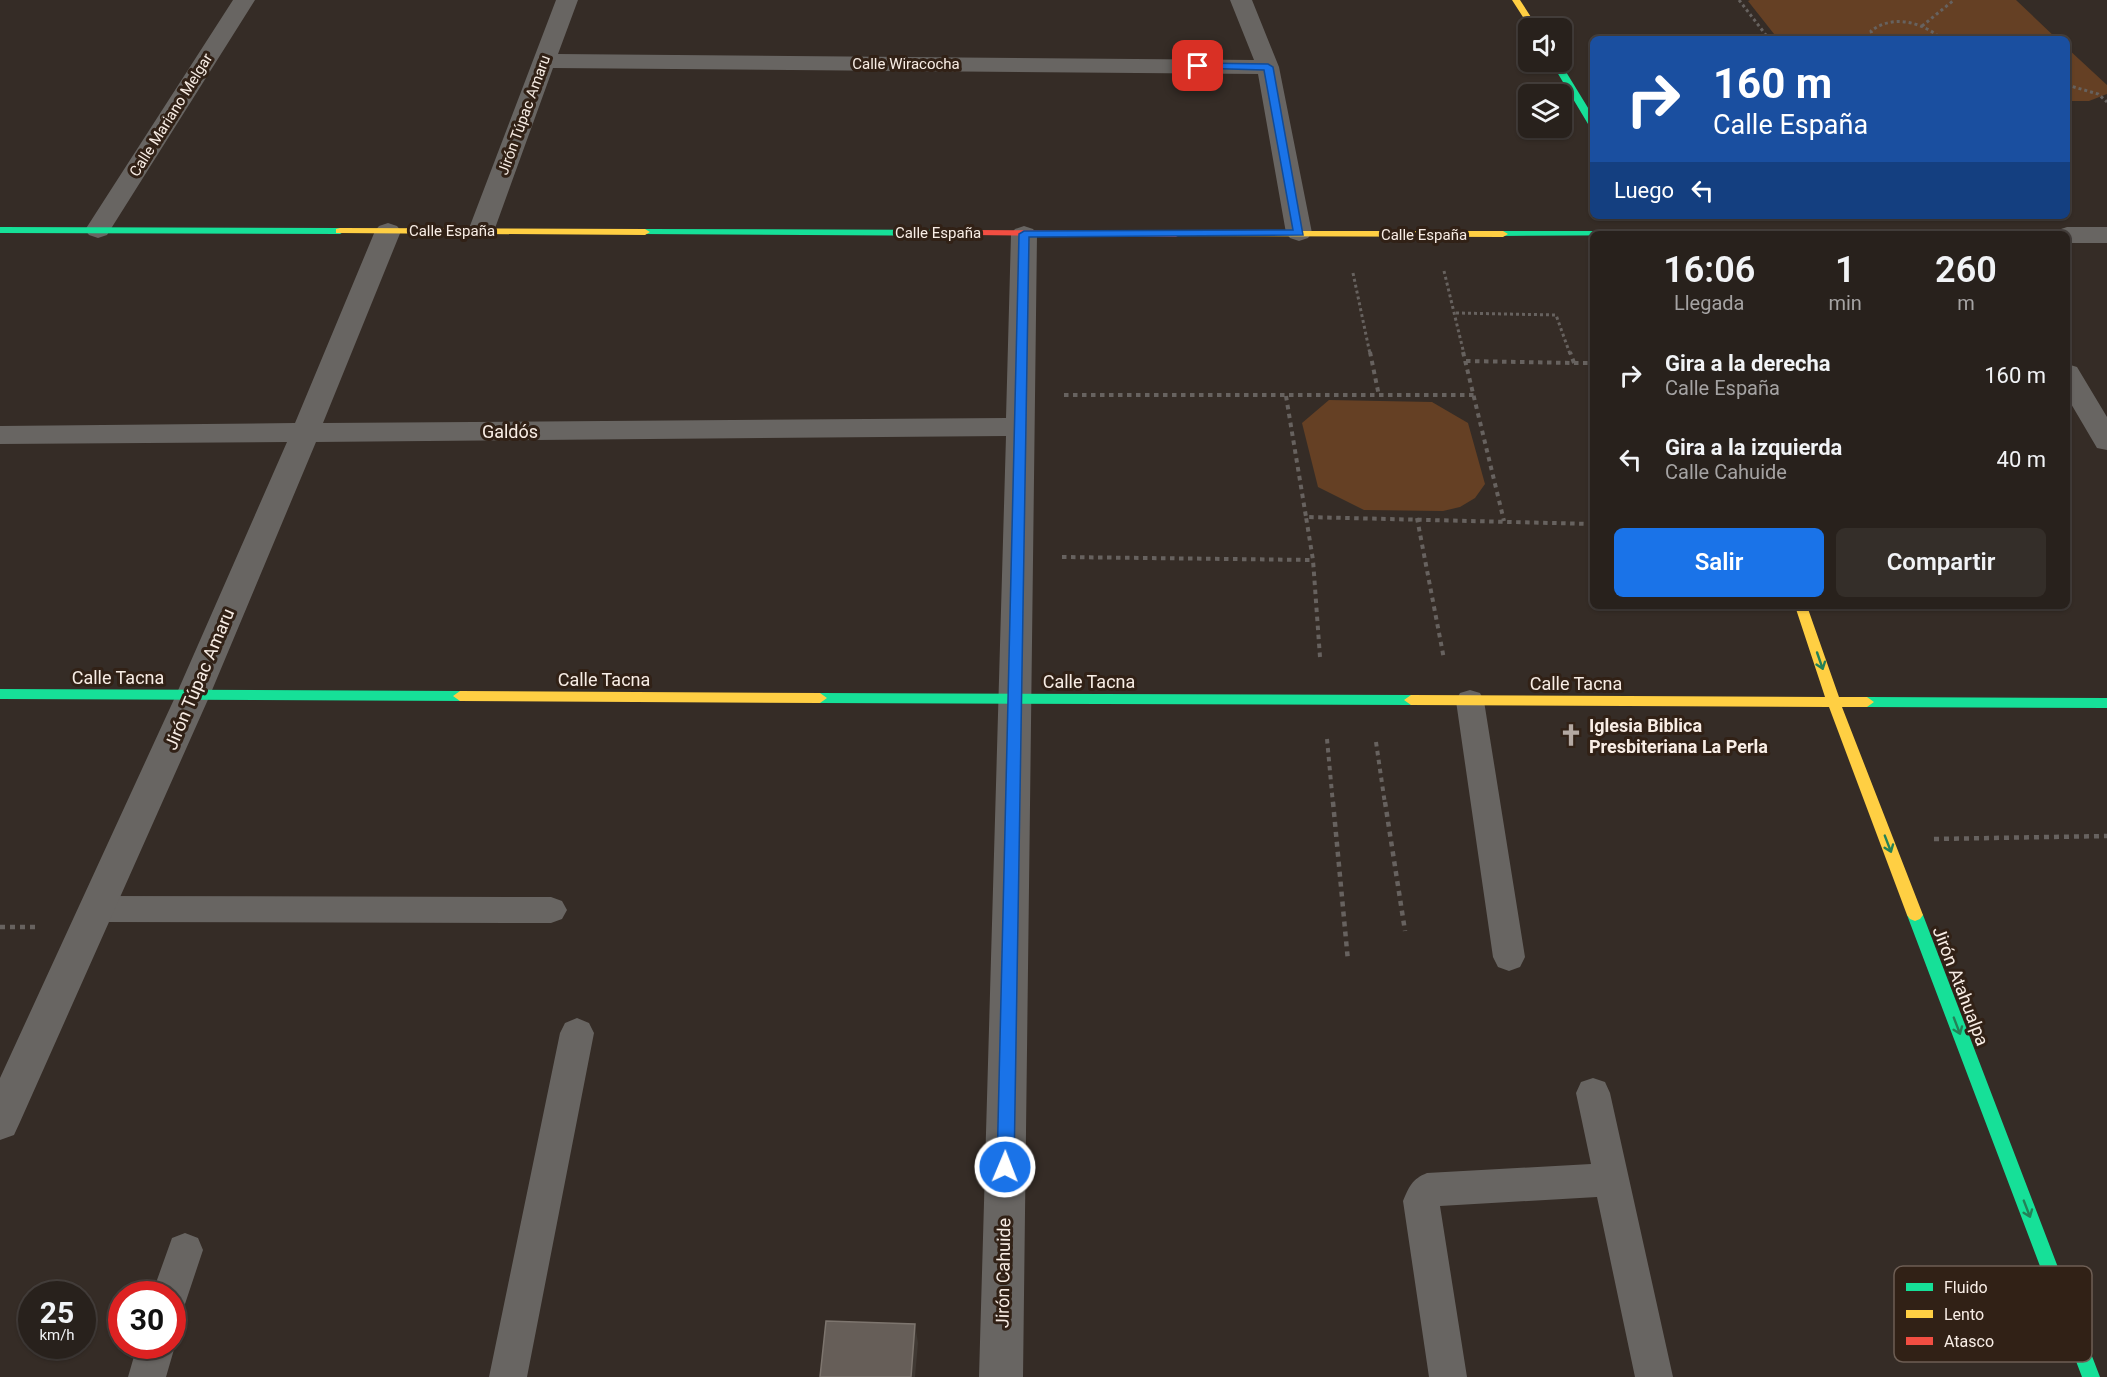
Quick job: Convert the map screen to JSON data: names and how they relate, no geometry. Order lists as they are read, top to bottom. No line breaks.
{"streets":{"street":["Calle Wiracocha","Calle Mariano Melgar","Jirón Túpac Amaru","Calle España","Galdós","Calle Tacna","Jirón Atahualpa","Jirón Cahuide"]},"crossings":[["Calle Wiracocha","Jirón Túpac Amaru"],["Calle Mariano Melgar","Calle España"],["Jirón Túpac Amaru","Calle España"],["Jirón Túpac Amaru","Galdós"],["Jirón Túpac Amaru","Calle Tacna"],["Calle España","Jirón Cahuide"],["Galdós","Jirón Cahuide"],["Calle Tacna","Jirón Atahualpa"],["Calle Tacna","Jirón Cahuide"]],"one_way":["Jirón Atahualpa"],"places":{"church":["Iglesia Biblica Presbiteriana La Perla"]},"legend":["Fluido","Lento","Atasco"],"page":{"turn":["160 m","Calle España"],"then":"Luego","eta":["16:06","Llegada","1","min","260","m"],"list":[{"name":"Gira a la derecha","note":"Calle España","value":"160 m"},{"name":"Gira a la izquierda","note":"Calle Cahuide","value":"40 m"}],"buttons":["Salir","Compartir"],"speed":"25 km/h","limit":"30"}}
